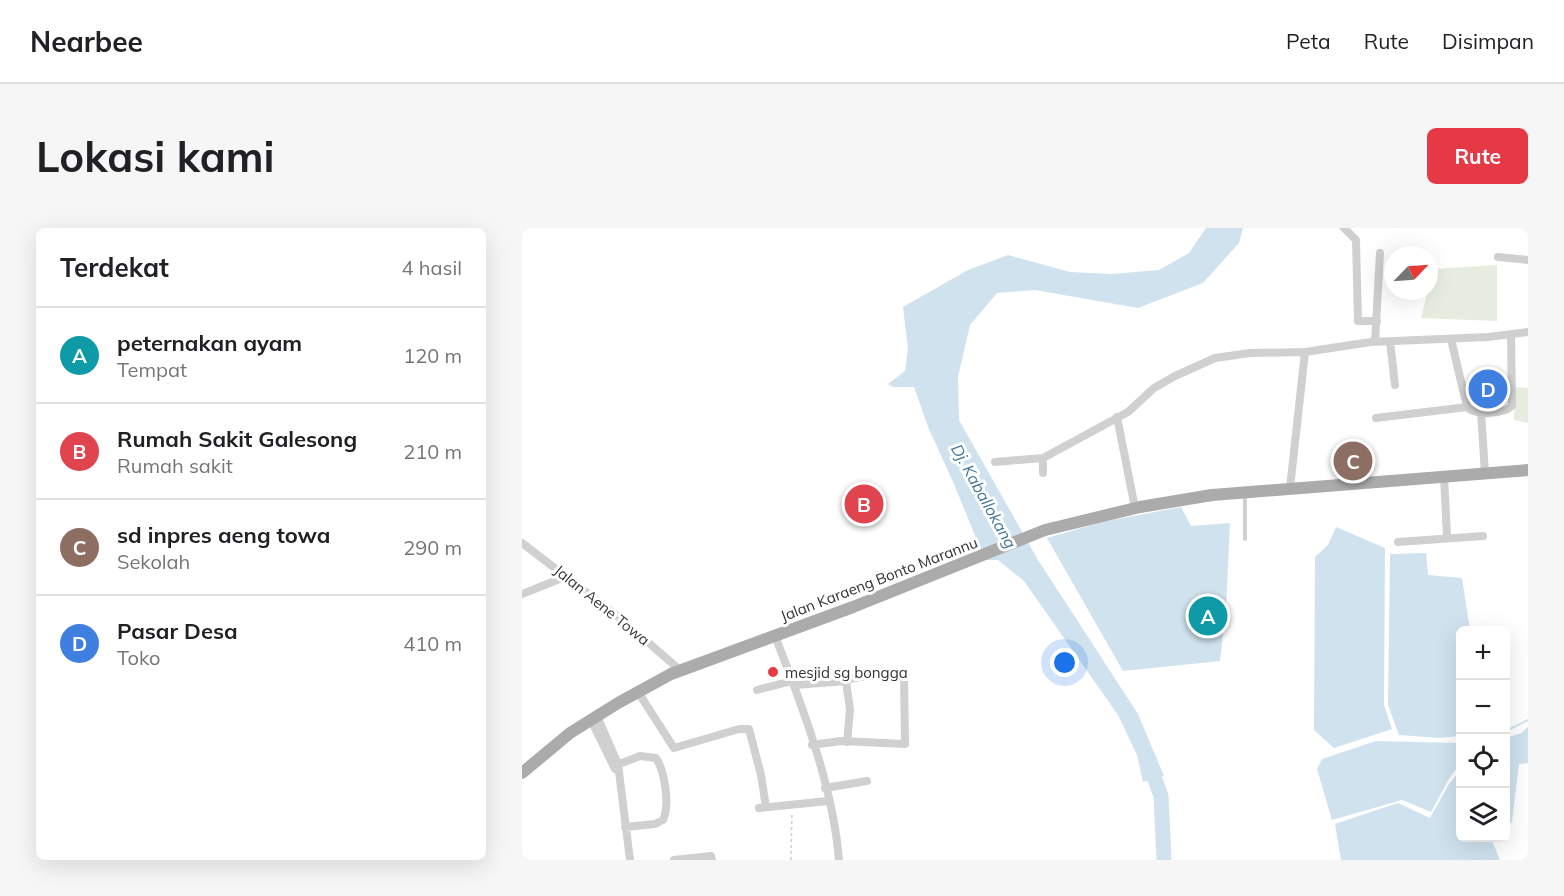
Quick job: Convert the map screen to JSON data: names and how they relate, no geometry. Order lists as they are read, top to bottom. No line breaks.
{"streets":{"main road":["Jalan Karaeng Bonto Marannu"],"street":["Jalan Aene Towa"]},"crossings":[["Jalan Karaeng Bonto Marannu","Jalan Aene Towa"]],"water":["Dj. Kaballokang"],"places":["mesjid sg bongga"],"north":"top right","page":{"header":"Nearbee","nav":["Peta","Rute","Disimpan"],"buttons":"Rute","title":"Lokasi kami","heading":["Terdekat","4 hasil"],"list":[{"mark":"A","name":"peternakan ayam","note":"Tempat","value":"120 m"},{"mark":"B","name":"Rumah Sakit Galesong","note":"Rumah sakit","value":"210 m"},{"mark":"C","name":"sd inpres aeng towa","note":"Sekolah","value":"290 m"},{"mark":"D","name":"Pasar Desa","note":"Toko","value":"410 m"}],"pins":["D","C","B","A"],"map_buttons":["+","−"]}}
